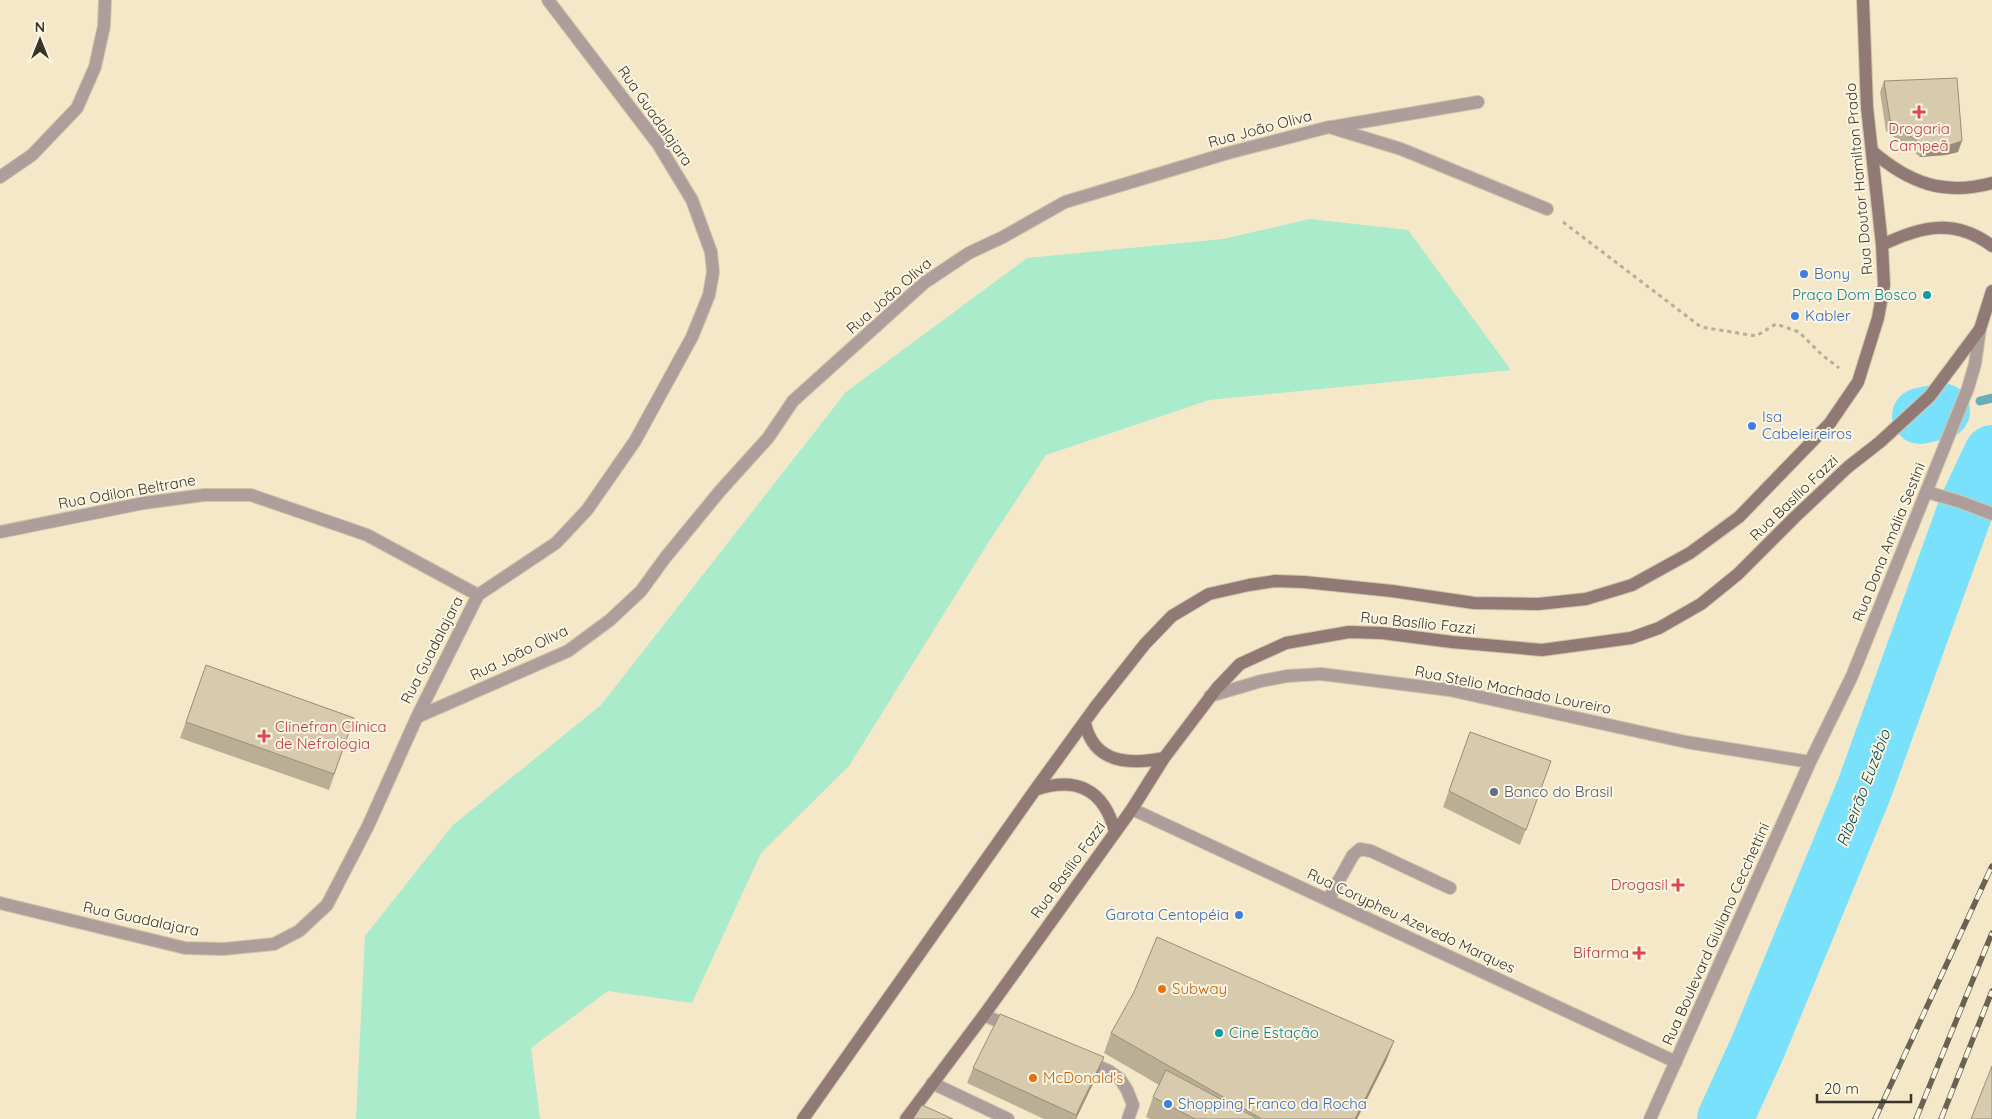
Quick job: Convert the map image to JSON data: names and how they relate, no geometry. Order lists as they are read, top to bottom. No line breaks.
{"streets":{"main road":["Rua Doutor Hamilton Prado","Rua Basílio Fazzi"],"street":["Rua Guadalajara","Rua João Oliva","Rua Odilon Beltrane","Rua Dona Amália Sestini","Rua Stelio Machado Loureiro","Rua Corypheu Azevedo Marques","Rua Boulevard Giuliano Cecchettini"]},"crossings":[["Rua Guadalajara","Rua João Oliva"],["Rua Guadalajara","Rua Odilon Beltrane"],["Rua Doutor Hamilton Prado","Rua Basílio Fazzi"],["Rua Basílio Fazzi","Rua Dona Amália Sestini"],["Rua Basílio Fazzi","Rua Stelio Machado Loureiro"],["Rua Basílio Fazzi","Rua Corypheu Azevedo Marques"],["Rua Dona Amália Sestini","Rua Stelio Machado Loureiro"],["Rua Dona Amália Sestini","Rua Boulevard Giuliano Cecchettini"],["Rua Stelio Machado Loureiro","Rua Boulevard Giuliano Cecchettini"],["Rua Corypheu Azevedo Marques","Rua Boulevard Giuliano Cecchettini"]],"water":["Ribeirão Euzébio"],"places":{"health":["Drogaria Campeã","Clinefran Clínica de Nefrologia","Drogasil","Bifarma"],"other":["Bony","Praça Dom Bosco","Kabler","Isa Cabeleireiros","Banco do Brasil","Garota Centopéia","Subway","Cine Estação","McDonald's","Shopping Franco da Rocha"]},"scale_bar":"20 m","north":"top"}
